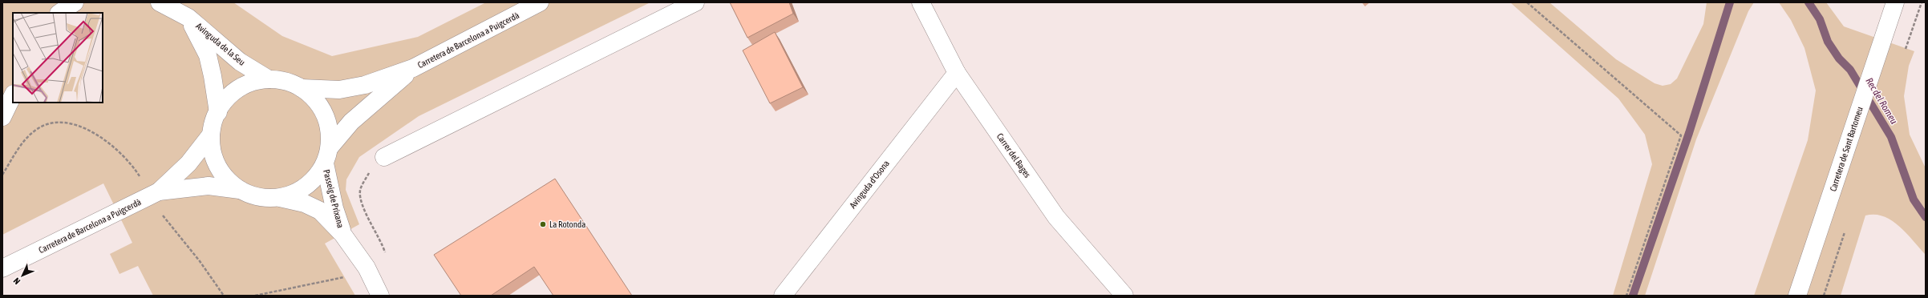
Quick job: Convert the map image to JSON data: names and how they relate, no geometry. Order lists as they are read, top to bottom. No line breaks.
{"streets":{"street":["Carretera de Barcelona a Puigcerdà","Avinguda de la Seu","Carretera de Sant Bartomeu","Carrer del Bages","Avinguda d'Osona","Passeig de Prixana"]},"crossings":[["Carretera de Barcelona a Puigcerdà","Passeig de Prixana"],["Carrer del Bages","Avinguda d'Osona"]],"water":["Rec del Romeu"],"places":["La Rotonda"],"north":"bottom left"}
